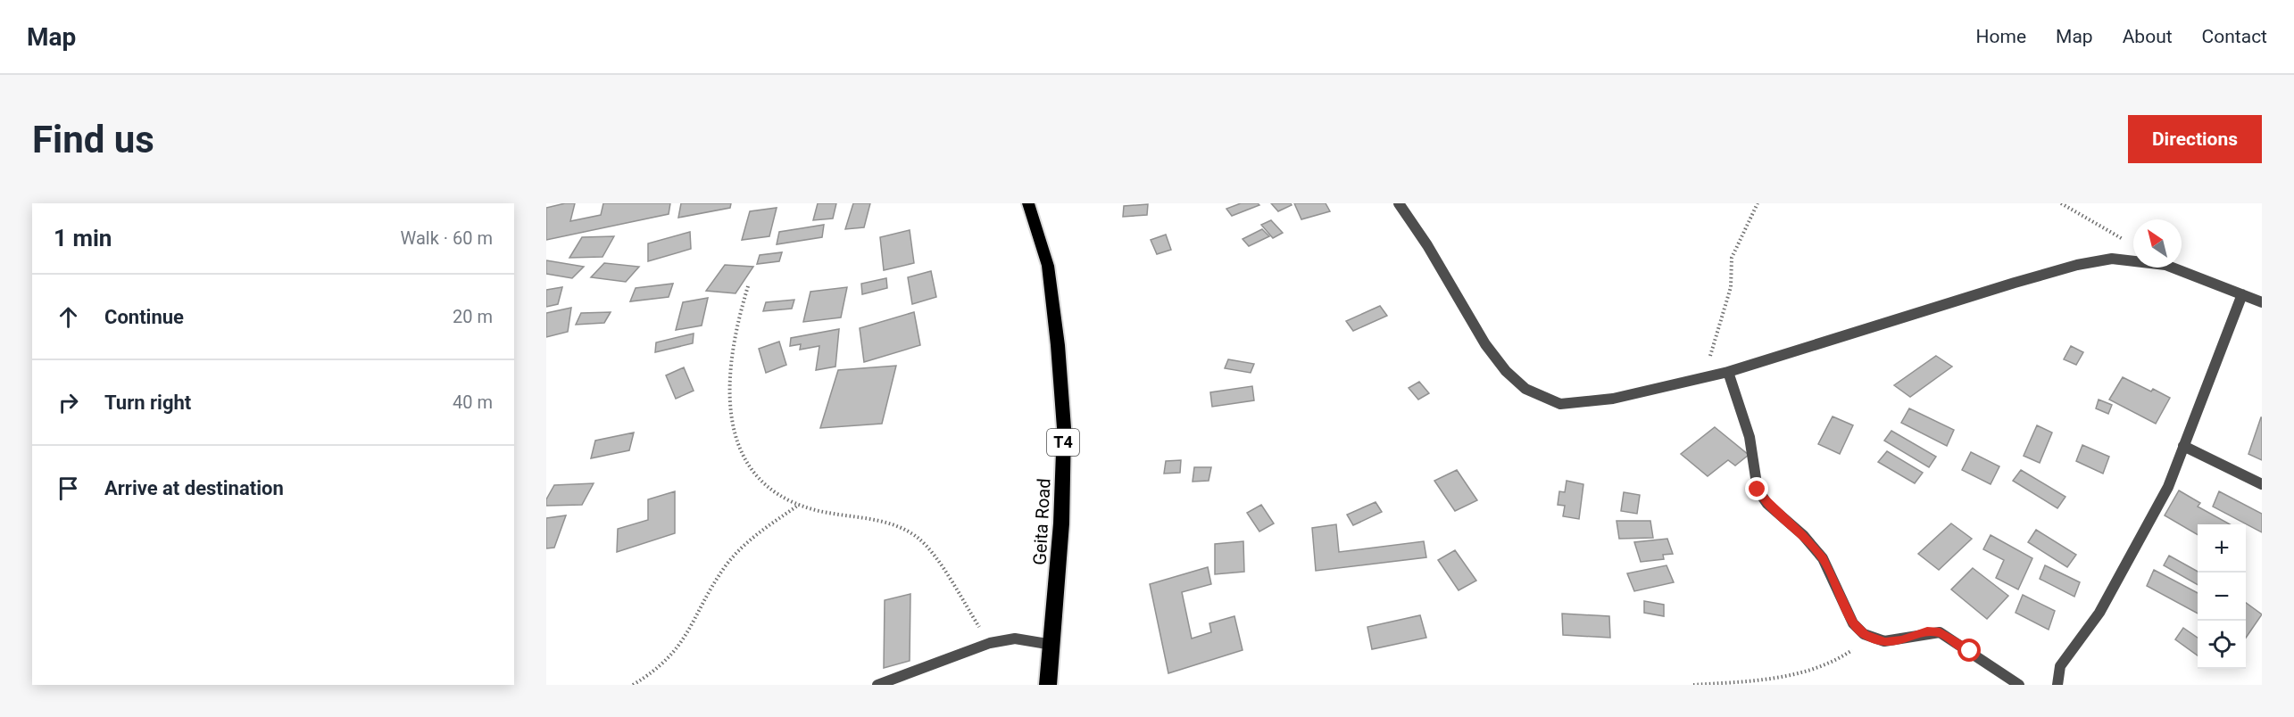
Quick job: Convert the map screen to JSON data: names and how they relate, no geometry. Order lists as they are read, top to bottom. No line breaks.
{"streets":{"highway":["T4","Geita Road"]},"north":"top left","page":{"header":"Map","nav":["Home","Map","About","Contact"],"buttons":"Directions","title":"Find us","heading":["1 min","Walk · 60 m"],"list":[["Continue","20 m"],["Turn right","40 m"],"Arrive at destination"],"map_buttons":["+","−"]}}
